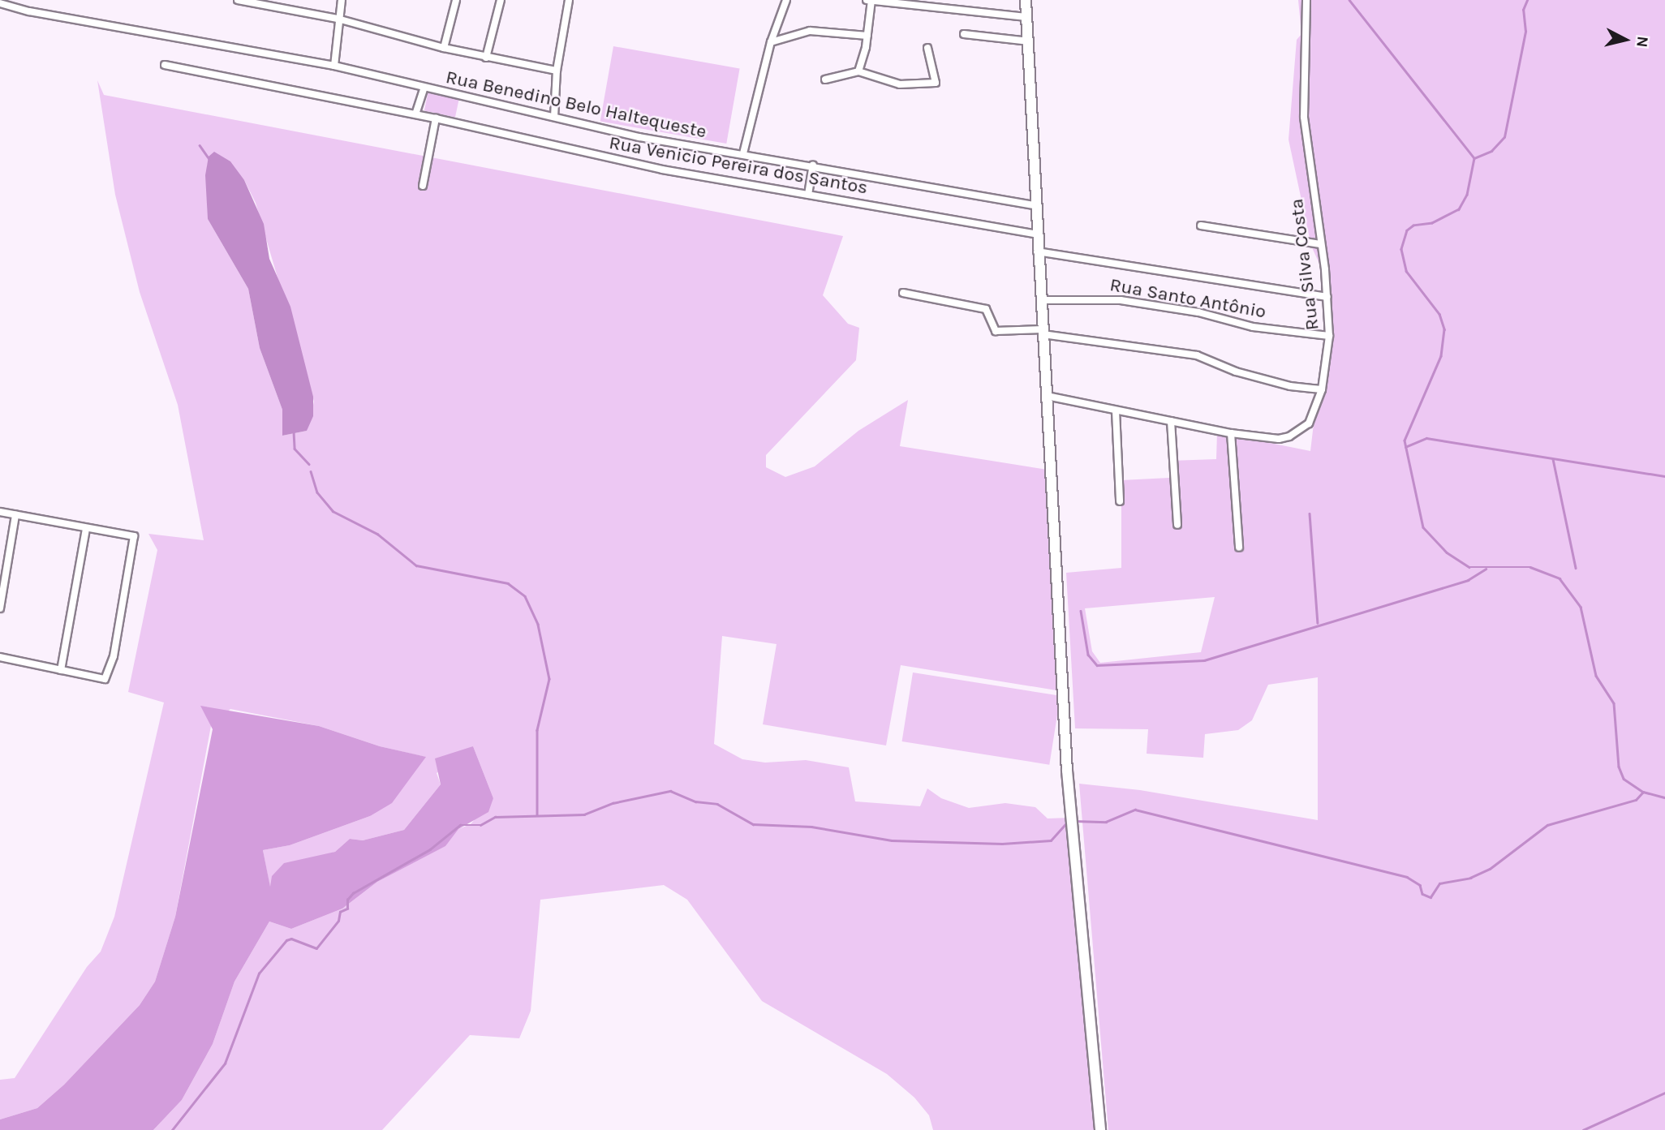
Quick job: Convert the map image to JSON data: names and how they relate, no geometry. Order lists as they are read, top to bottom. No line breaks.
{"streets":{"street":["Rua Benedino Belo Haltequeste","Rua Venicio Pereira dos Santos","Rua Silva Costa","Rua Santo Antônio"]},"crossings":[["Rua Silva Costa","Rua Santo Antônio"]],"north":"right"}
